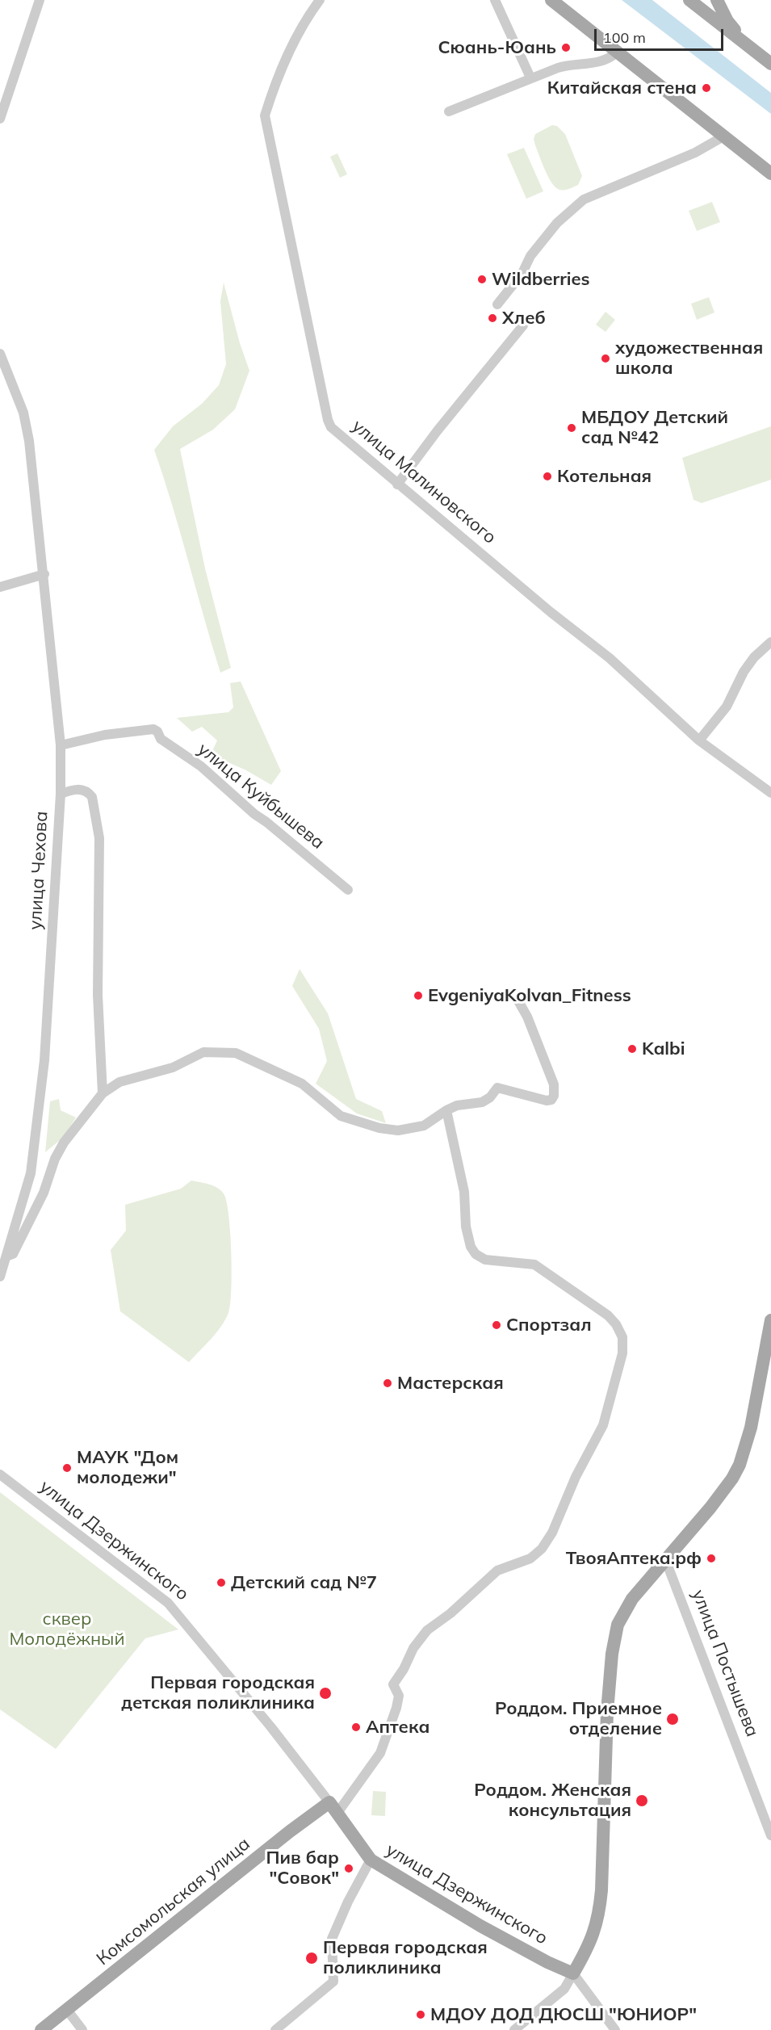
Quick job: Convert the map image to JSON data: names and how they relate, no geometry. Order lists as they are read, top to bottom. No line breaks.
{"streets":{"main road":["улица Дзержинского","Комсомольская улица"],"street":["улица Малиновского","улица Куйбышева","улица Чехова","улица Постышева"]},"crossings":[["улица Дзержинского","Комсомольская улица"]],"parks":["сквер Молодёжный"],"places":["Сюань-Юань","Китайская стена","Wildberries","Хлеб","художественная школа","МБДОУ Детский сад №42","Котельная","EvgeniyaKolvan_Fitness","Kalbi","Спортзал","Мастерская","МАУК \"Дом молодежи\"","ТвояАптека.рф","Детский сад №7","Первая городская детская поликлиника","Роддом. Приемное отделение","Аптека","Роддом. Женская консультация","Пив бар \"Совок\"","Первая городская поликлиника","МДОУ ДОД ДЮСШ \"ЮНИОР\""],"scale_bar":"100 m"}
